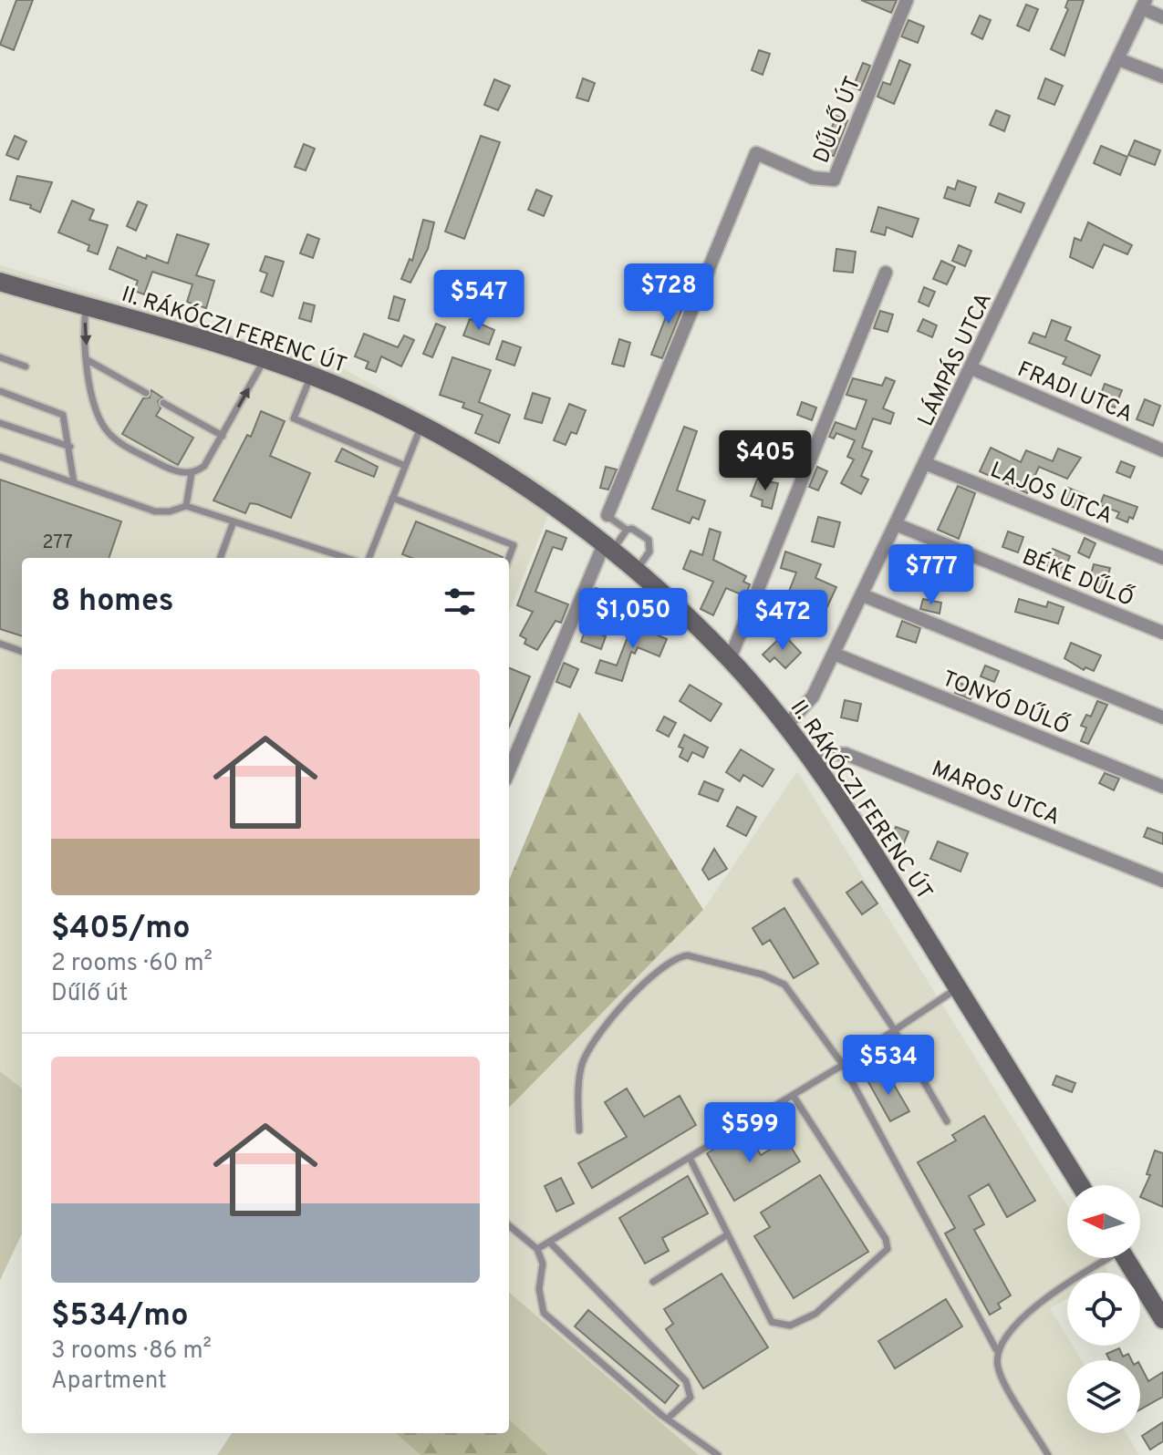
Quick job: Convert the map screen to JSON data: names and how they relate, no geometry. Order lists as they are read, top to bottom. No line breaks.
{"streets":{"main road":["II. RÁKÓCZI FERENC ÚT"],"street":["DŰLŐ ÚT","LÁMPÁS UTCA","FRADI UTCA","LAJOS UTCA","BÉKE DŰLŐ","TONYÓ DŰLŐ","MAROS UTCA"]},"crossings":[["II. RÁKÓCZI FERENC ÚT","LÁMPÁS UTCA"],["II. RÁKÓCZI FERENC ÚT","MAROS UTCA"],["LÁMPÁS UTCA","FRADI UTCA"],["LÁMPÁS UTCA","LAJOS UTCA"],["LÁMPÁS UTCA","BÉKE DŰLŐ"],["LÁMPÁS UTCA","TONYÓ DŰLŐ"]],"house_numbers":["277"],"north":"left","page":{"price":["$728","$547","$405","$777","$1,050","$472","$534","$599"],"heading":"8 homes","list":[{"name":"$405/mo","note":"2 rooms · 60 m² · Dűlő út"},{"name":"$534/mo","note":"3 rooms · 86 m² · Apartment"}]}}
